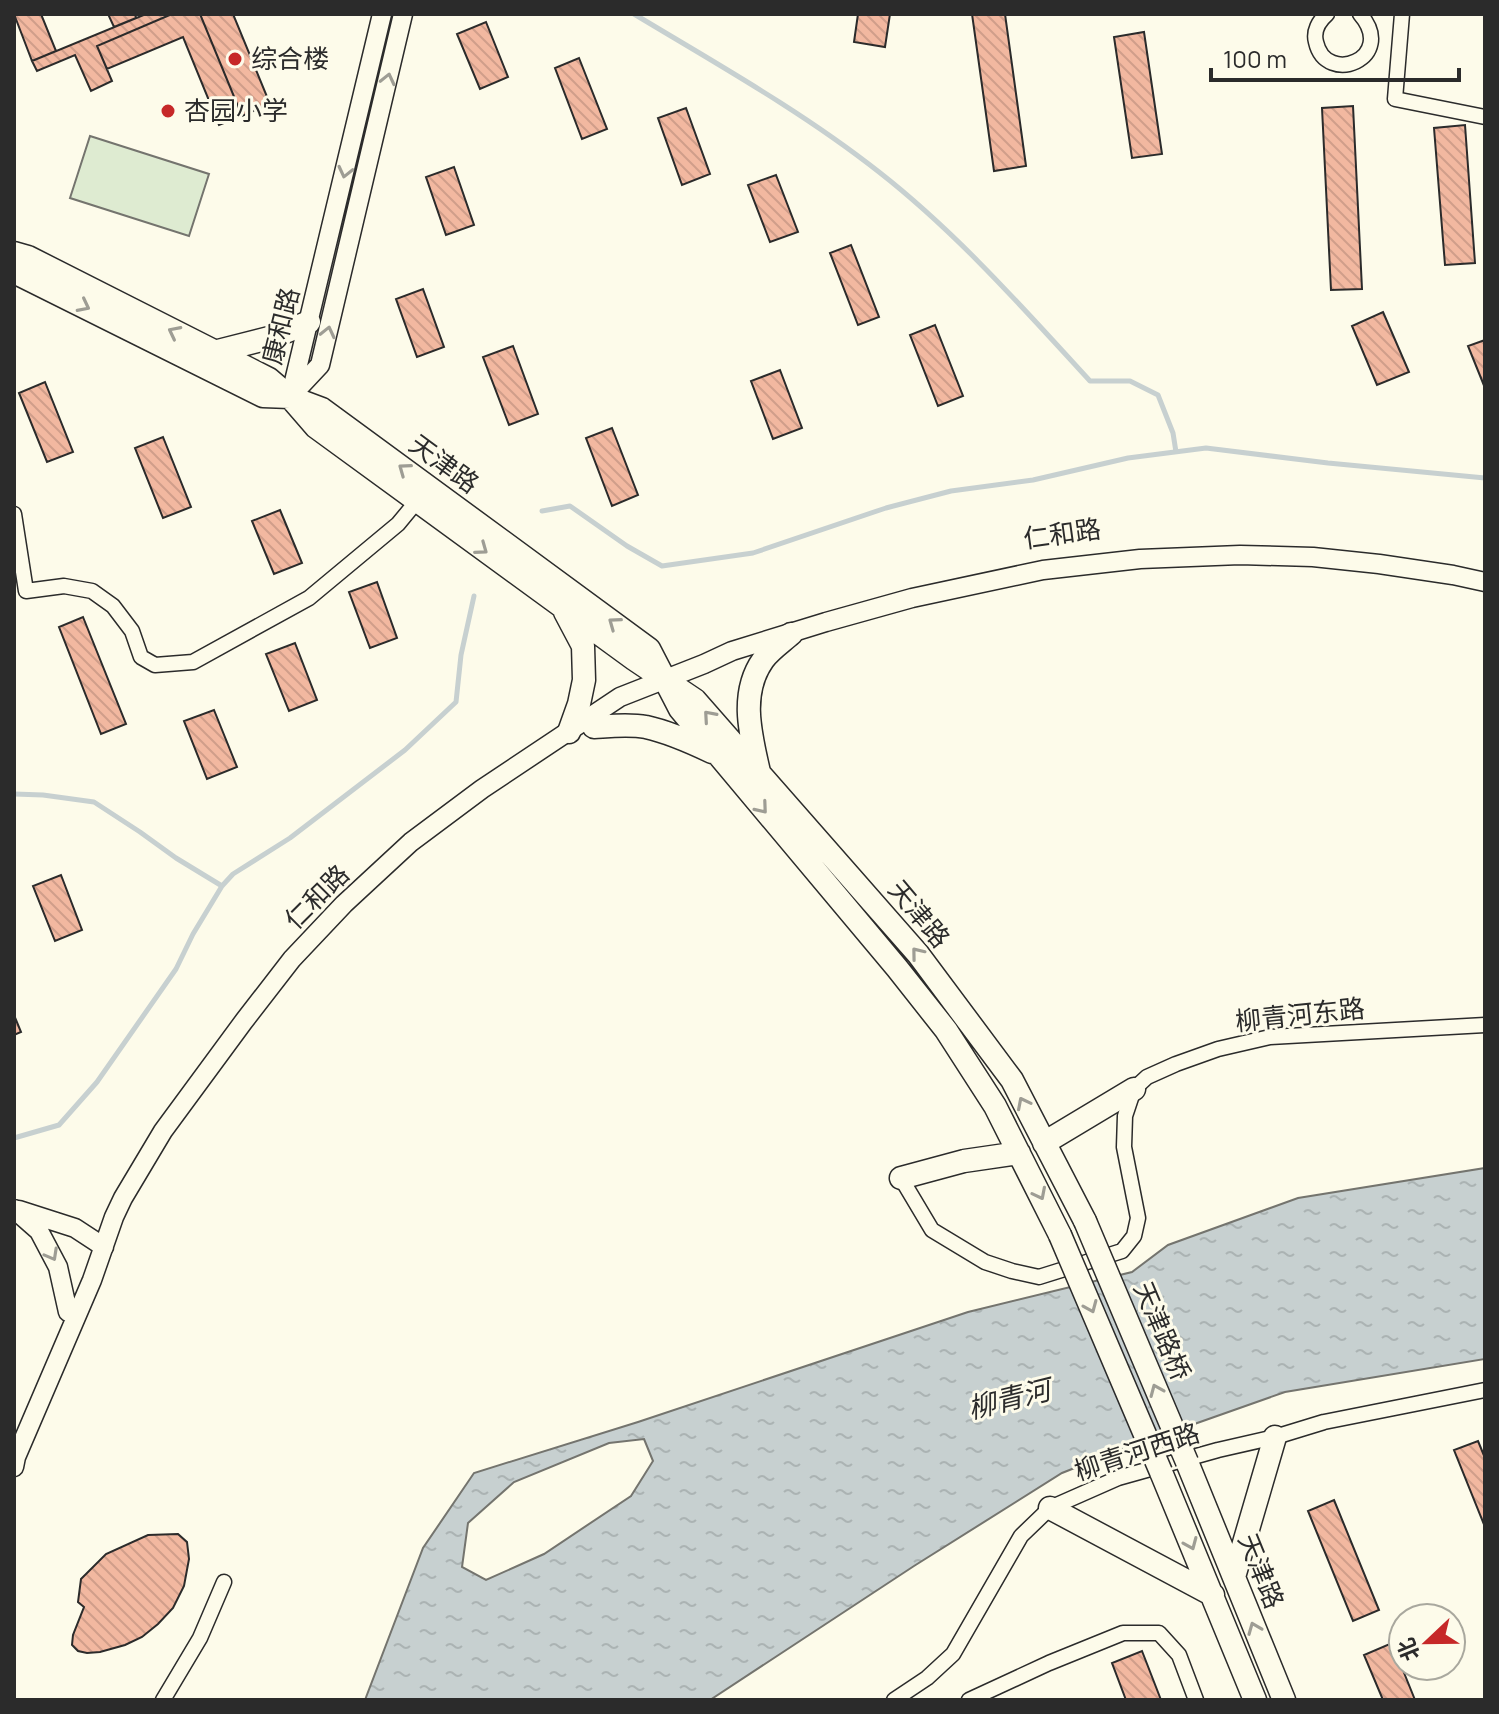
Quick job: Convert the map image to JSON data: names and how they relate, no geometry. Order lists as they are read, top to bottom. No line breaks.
{"streets":{"main road":["天津路","天津路桥"],"street":["康和路","仁和路","柳青河东路","柳青河西路"]},"crossings":[["康和路","天津路"],["天津路","仁和路"],["天津路","天津路桥"]],"one_way":["天津路桥"],"water":["柳青河"],"places":["综合楼","杏园小学"],"scale_bar":"100 m","north":"left"}
